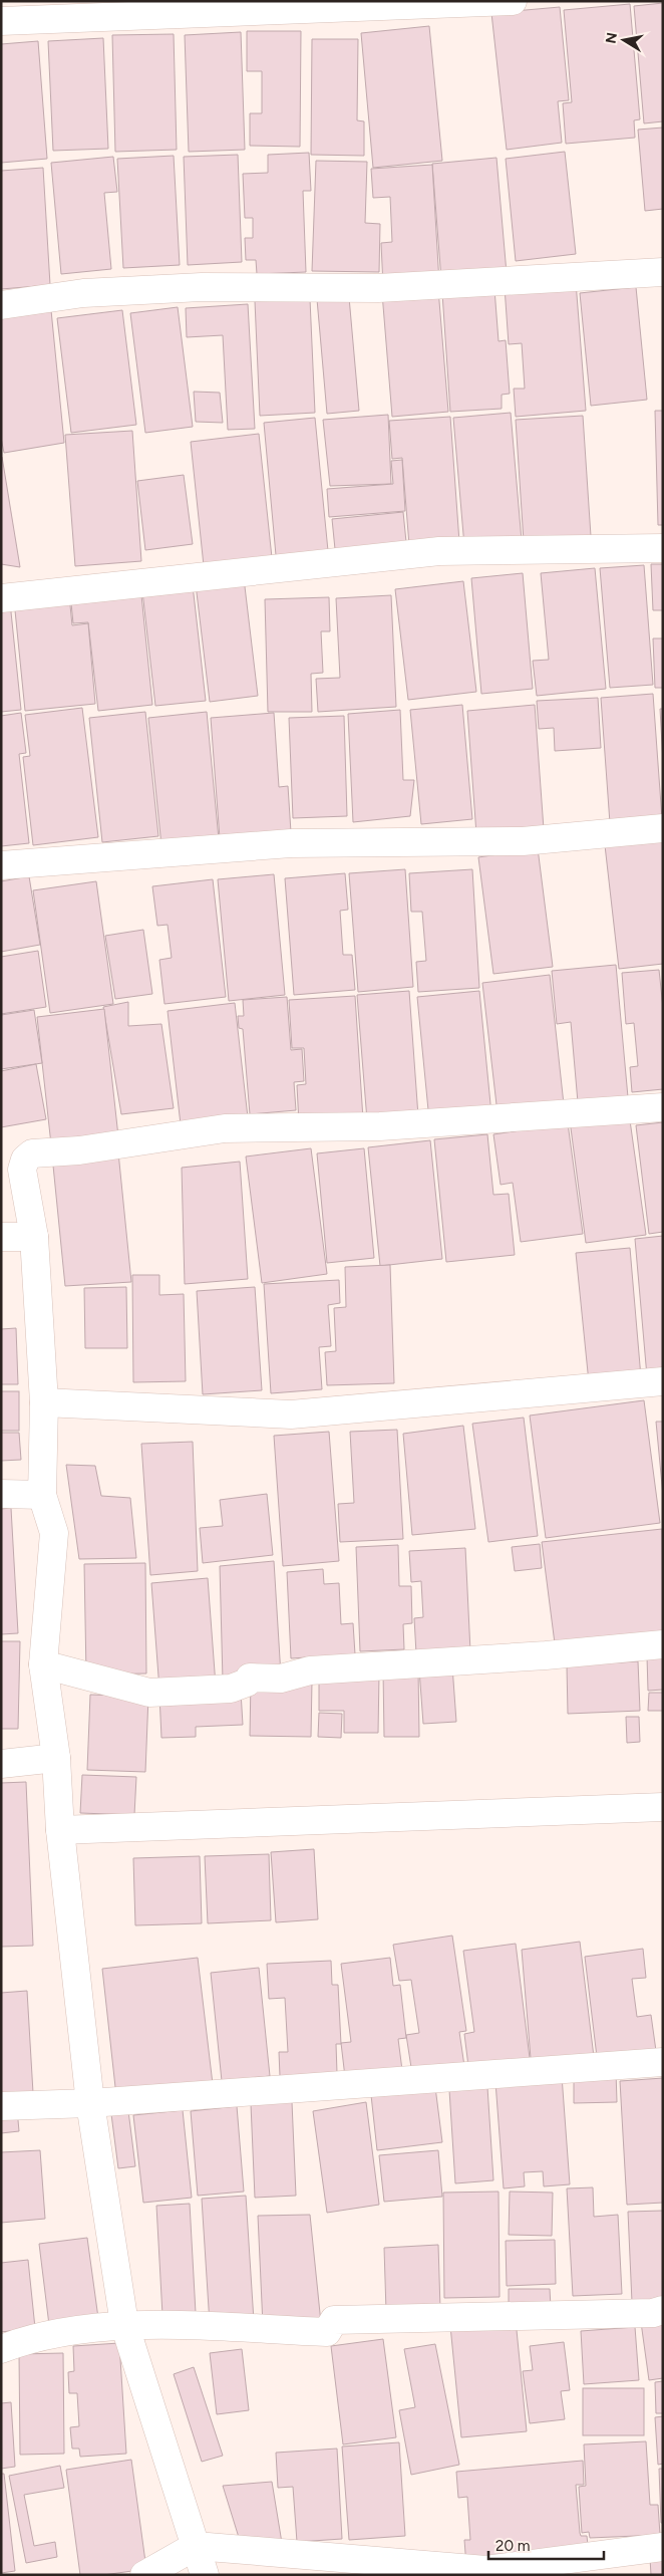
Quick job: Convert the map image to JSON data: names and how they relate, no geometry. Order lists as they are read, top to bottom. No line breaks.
{"scale_bar":"20 m","north":"left"}
